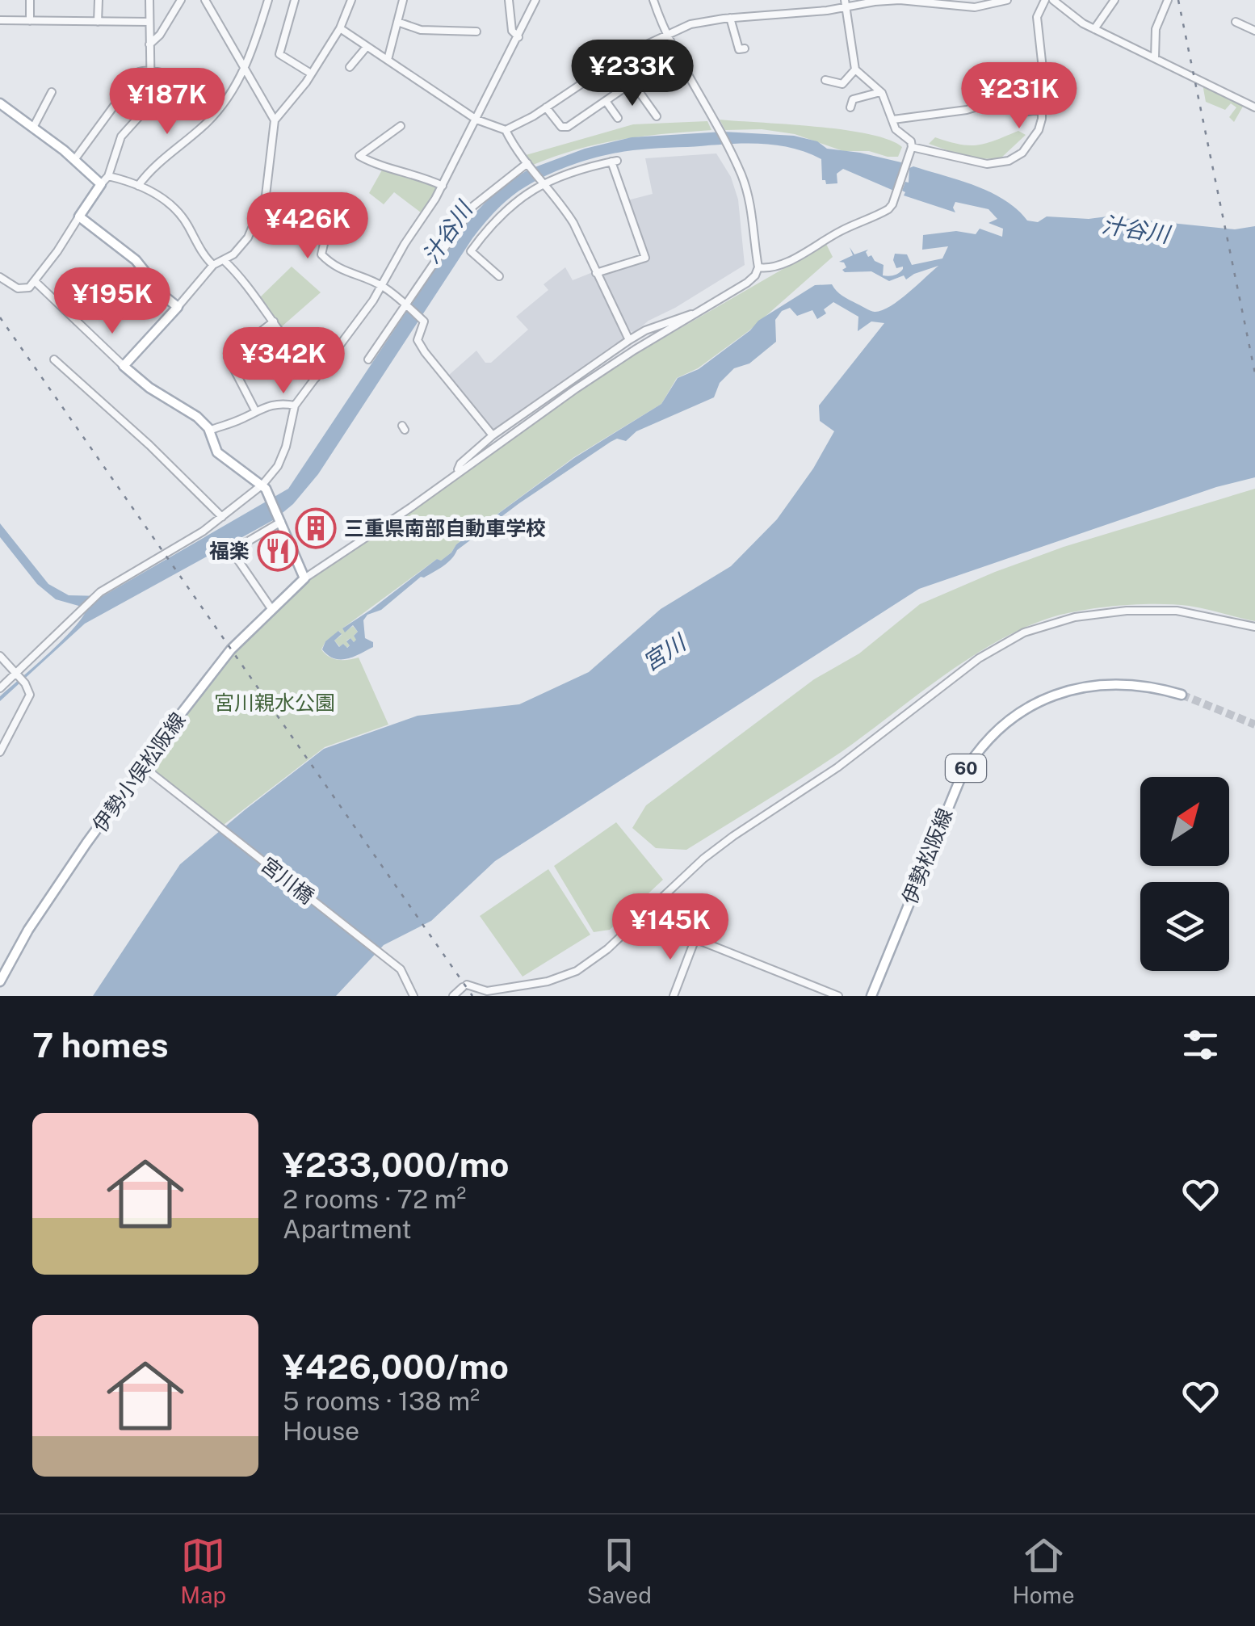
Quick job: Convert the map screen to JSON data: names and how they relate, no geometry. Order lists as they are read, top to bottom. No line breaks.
{"streets":{"main road":["60","伊勢小俣松阪線","伊勢松阪線"],"street":["宮川橋"]},"crossings":[["伊勢小俣松阪線","宮川橋"]],"water":["汁谷川","宮川"],"parks":["宮川親水公園"],"places":{"building":["三重県南部自動車学校"],"restaurant":["福楽"]},"north":"top right","page":{"price":["¥233K","¥231K","¥187K","¥426K","¥195K","¥342K","¥145K"],"heading":"7 homes","list":[{"name":"¥233,000/mo","note":"2 rooms · 72 m² · Apartment"},{"name":"¥426,000/mo","note":"5 rooms · 138 m² · House"}],"tabs":["Map","Saved","Home"]}}
